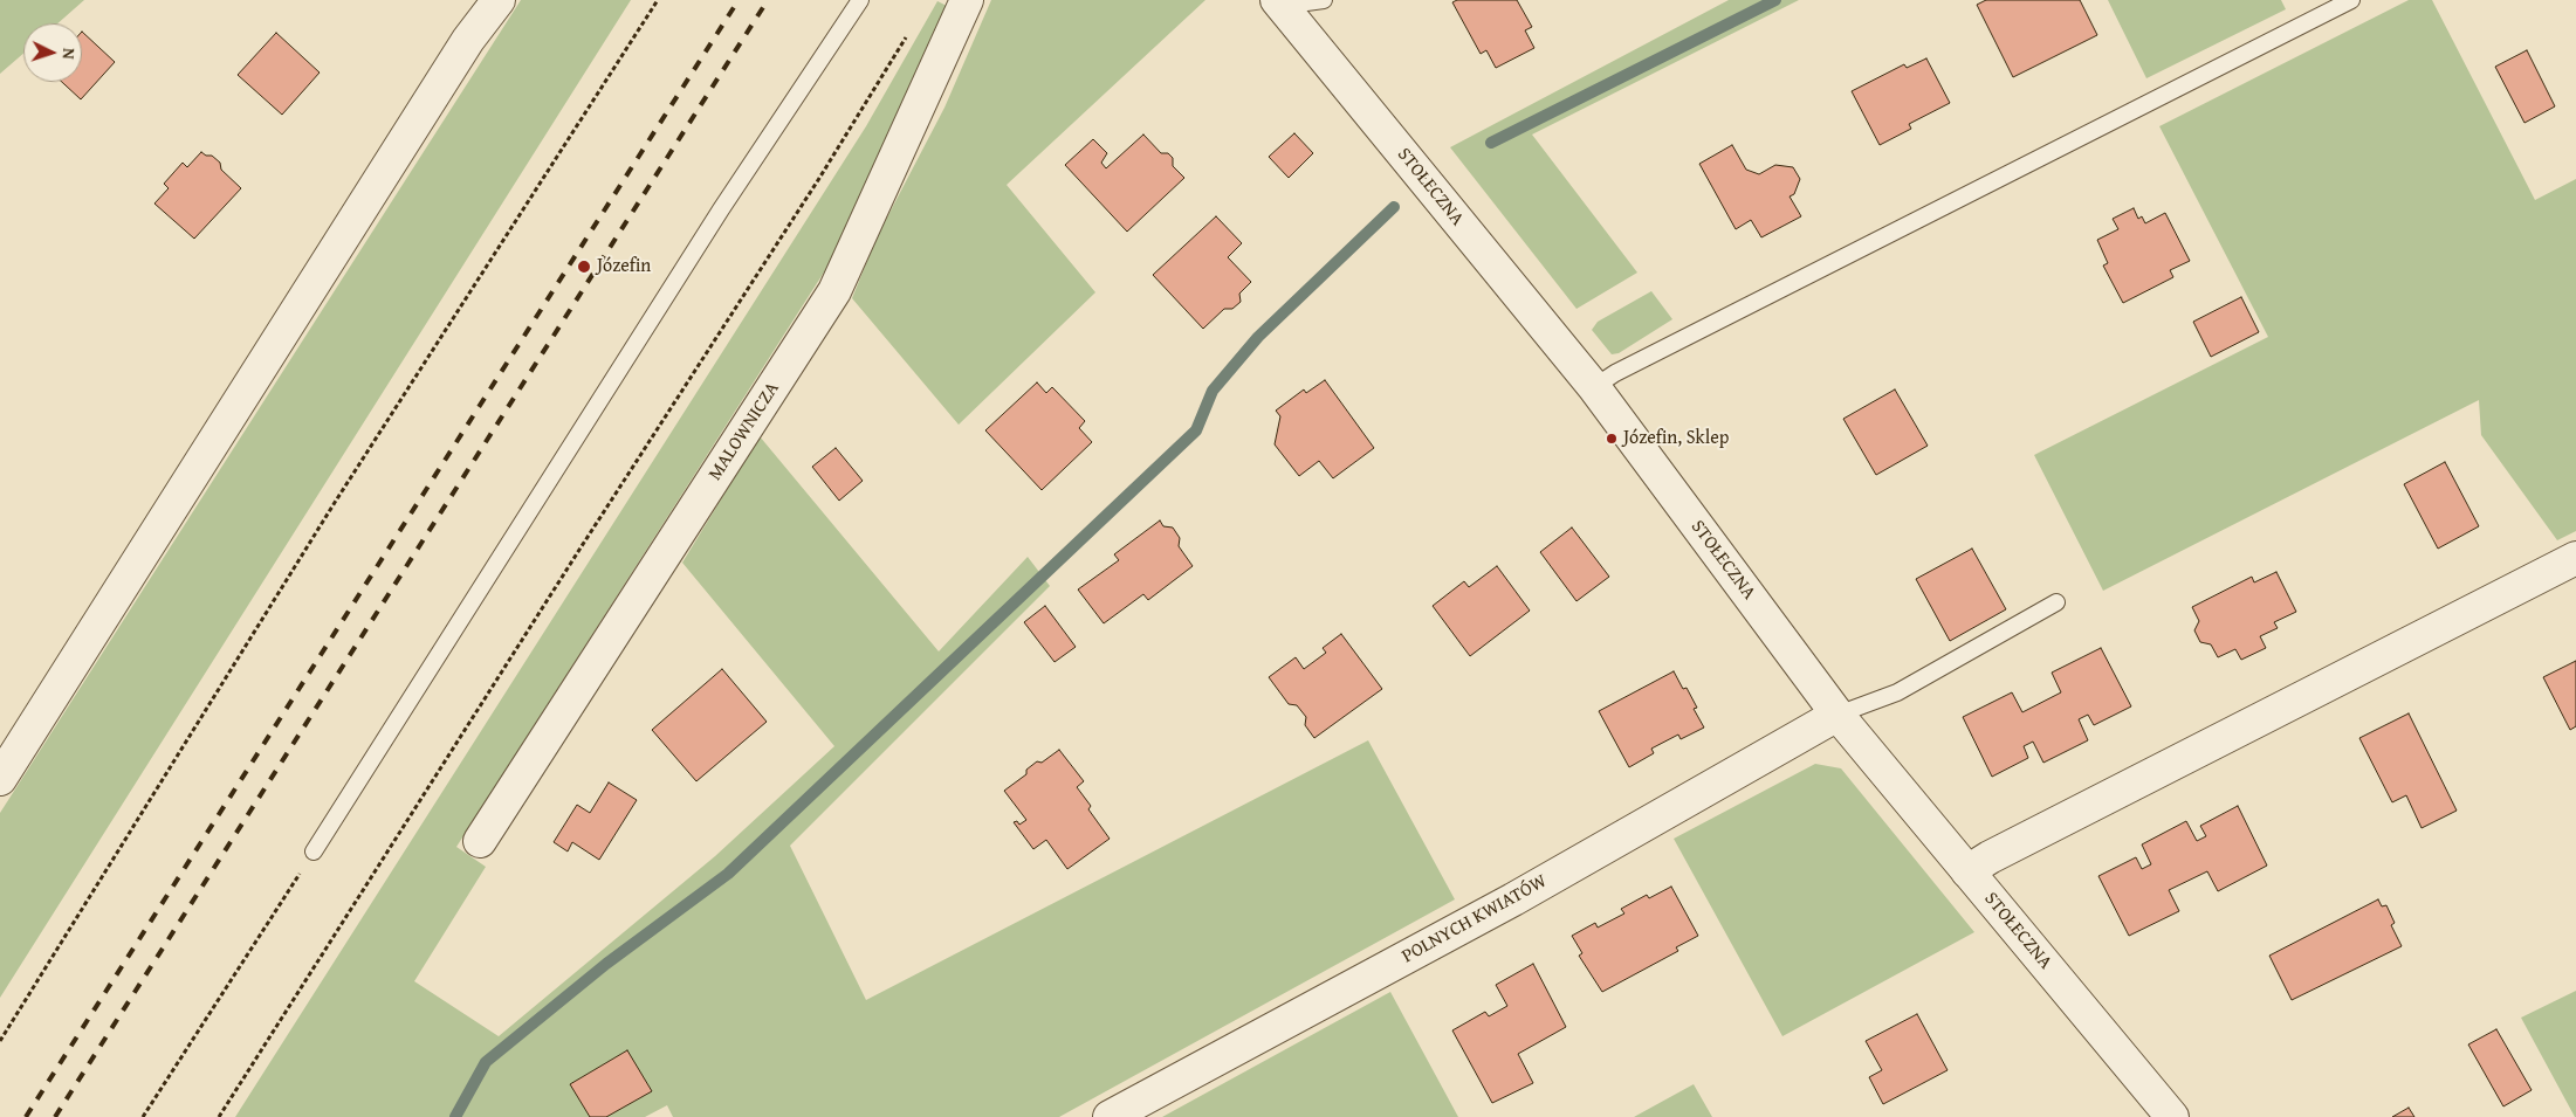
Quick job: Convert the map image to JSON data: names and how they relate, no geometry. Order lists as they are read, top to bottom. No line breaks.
{"streets":{"street":["STOŁECZNA","MALOWNICZA","POLNYCH KWIATÓW"]},"crossings":[["STOŁECZNA","POLNYCH KWIATÓW"]],"places":["Józefin","Józefin, Sklep"],"north":"right"}
